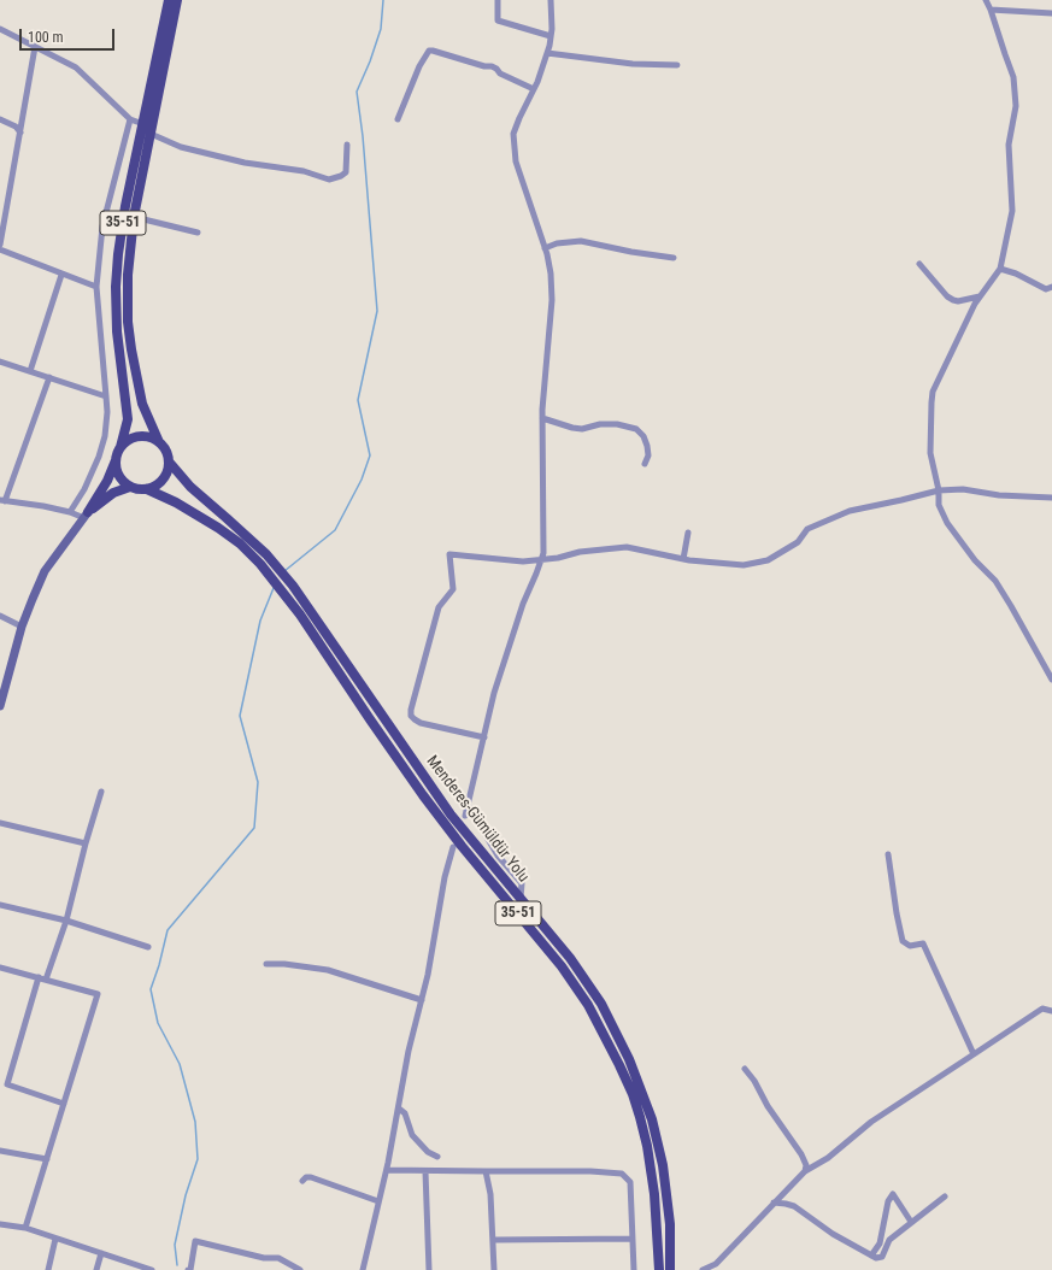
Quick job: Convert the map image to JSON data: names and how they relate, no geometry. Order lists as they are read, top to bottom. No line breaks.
{"streets":{"main road":["35-51","Menderes-Gümüldür Yolu"]},"crossings":[["35-51","Menderes-Gümüldür Yolu"]],"scale_bar":"100 m"}
